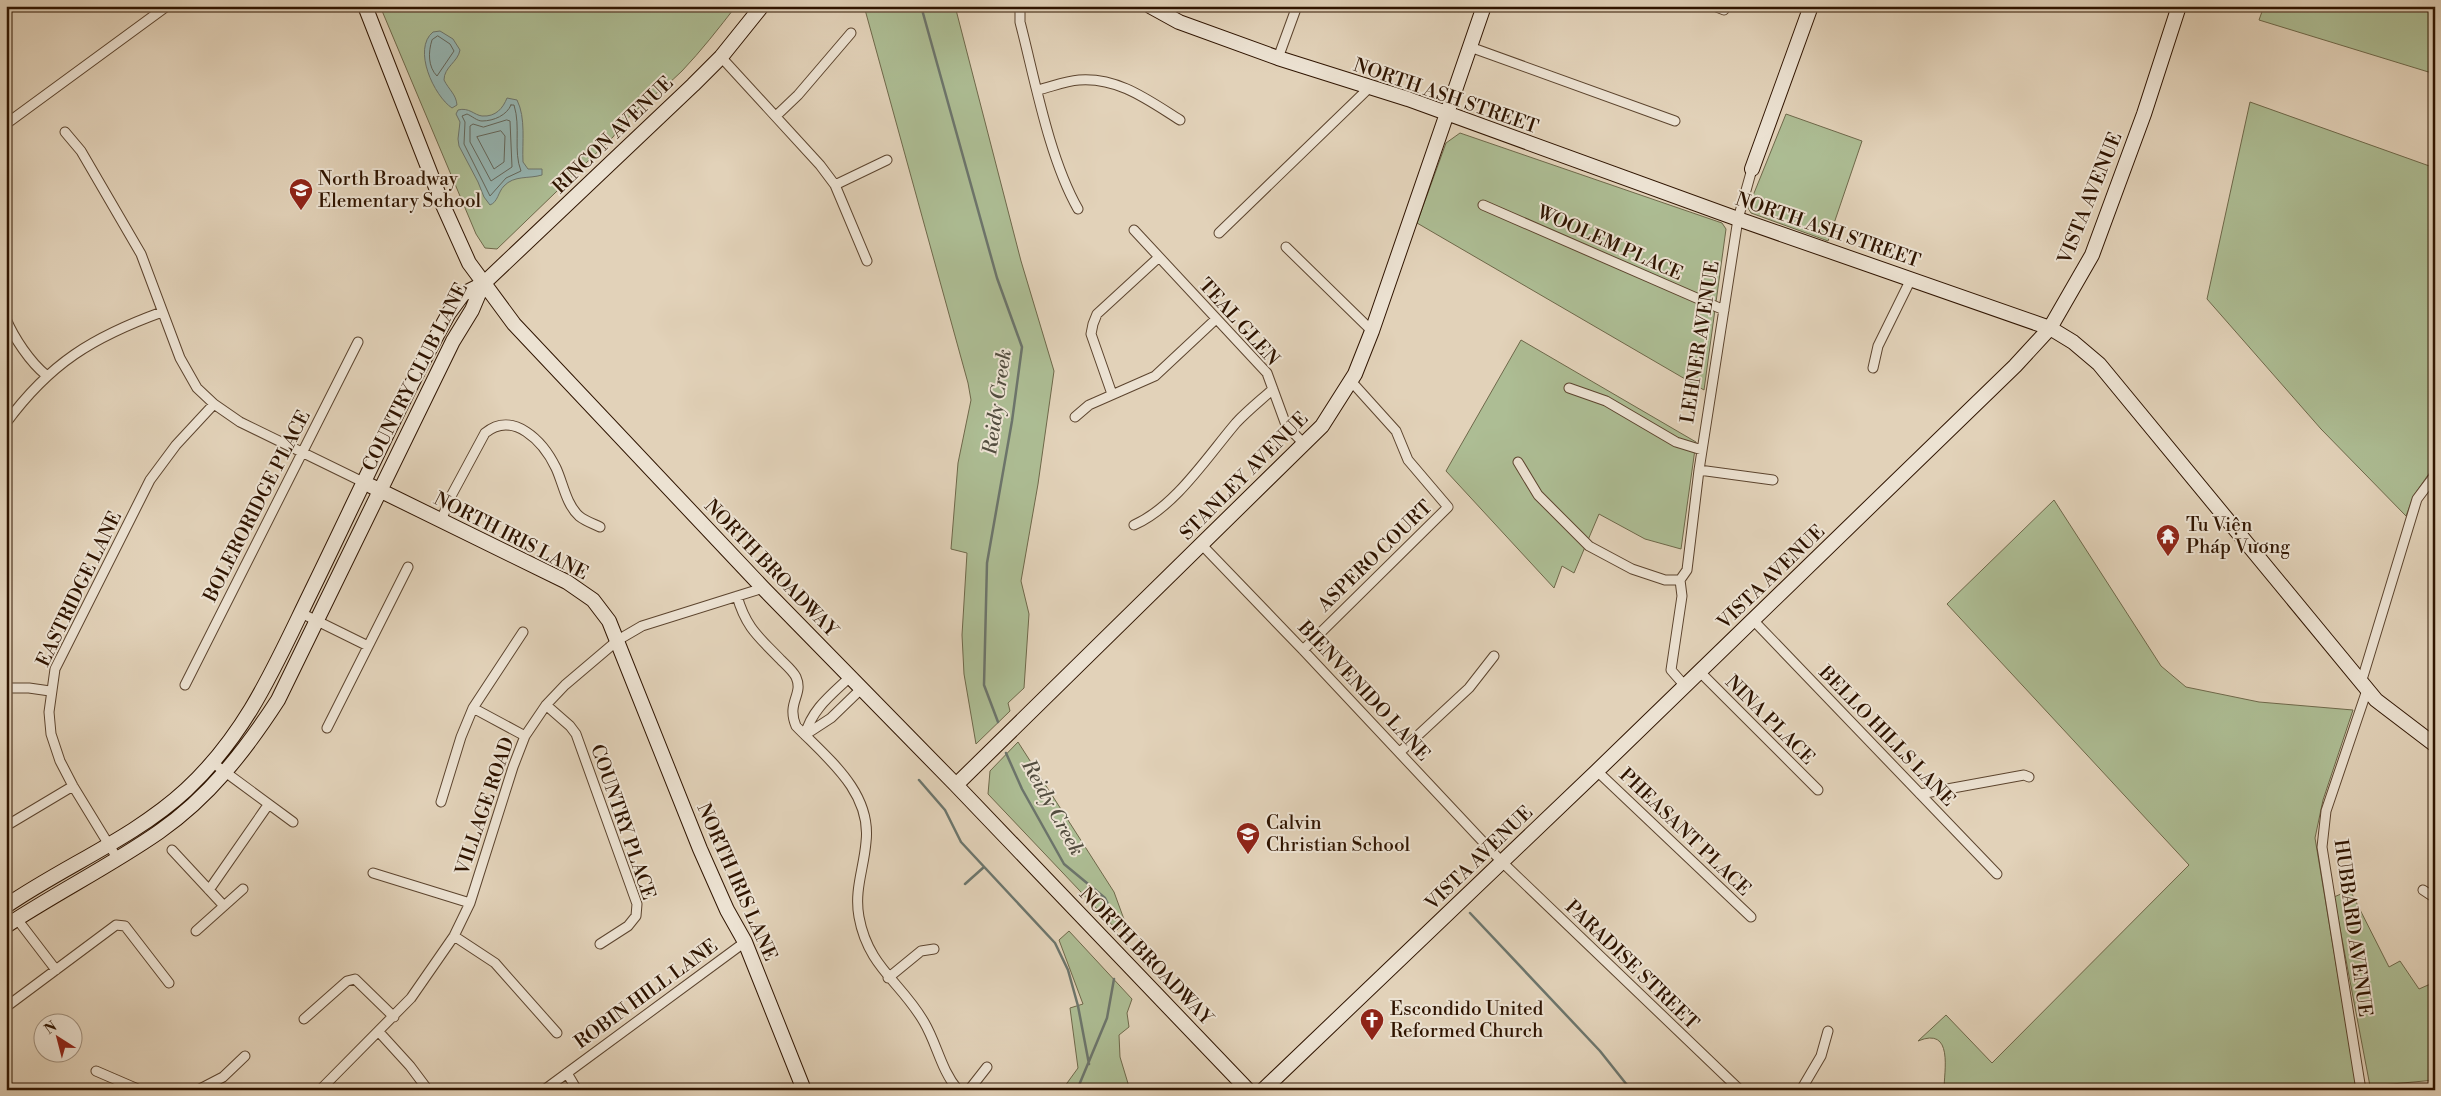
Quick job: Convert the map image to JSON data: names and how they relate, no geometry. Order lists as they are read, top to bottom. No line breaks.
{"streets":{"main road":["NORTH ASH STREET","RINCON AVENUE","VISTA AVENUE","LEHNER AVENUE","COUNTRY CLUB LANE","STANLEY AVENUE","NORTH IRIS LANE","NORTH BROADWAY"],"street":["WOOLEM PLACE","TEAL GLEN","BOLERORIDGE PLACE","ASPERO COURT","EASTRIDGE LANE","BIENVENIDO LANE","NINA PLACE","BELLO HILLS LANE","VILLAGE ROAD","COUNTRY PLACE","PHEASANT PLACE","HUBBARD AVENUE","PARADISE STREET","ROBIN HILL LANE"]},"crossings":[["NORTH ASH STREET","VISTA AVENUE"],["NORTH ASH STREET","LEHNER AVENUE"],["NORTH ASH STREET","STANLEY AVENUE"],["NORTH ASH STREET","HUBBARD AVENUE"],["RINCON AVENUE","COUNTRY CLUB LANE"],["RINCON AVENUE","NORTH BROADWAY"],["VISTA AVENUE","LEHNER AVENUE"],["VISTA AVENUE","BIENVENIDO LANE"],["VISTA AVENUE","NINA PLACE"],["VISTA AVENUE","BELLO HILLS LANE"],["VISTA AVENUE","PHEASANT PLACE"],["VISTA AVENUE","PARADISE STREET"],["WOOLEM PLACE","LEHNER AVENUE"],["TEAL GLEN","STANLEY AVENUE"],["COUNTRY CLUB LANE","NORTH IRIS LANE"],["COUNTRY CLUB LANE","NORTH BROADWAY"],["COUNTRY CLUB LANE","EASTRIDGE LANE"],["STANLEY AVENUE","ASPERO COURT"],["STANLEY AVENUE","NORTH BROADWAY"],["STANLEY AVENUE","BIENVENIDO LANE"],["BOLERORIDGE PLACE","NORTH IRIS LANE"],["NORTH IRIS LANE","EASTRIDGE LANE"],["NORTH IRIS LANE","VILLAGE ROAD"],["NORTH IRIS LANE","ROBIN HILL LANE"],["ASPERO COURT","BIENVENIDO LANE"],["NORTH BROADWAY","VILLAGE ROAD"],["BIENVENIDO LANE","PARADISE STREET"],["VILLAGE ROAD","COUNTRY PLACE"]],"water":["Reidy Creek"],"places":{"school or university":["North Broadway Elementary School","Calvin Christian School"],"temple":["Tu Viện Pháp Vương"],"church":["Escondido United Reformed Church"]},"north":"top left"}
